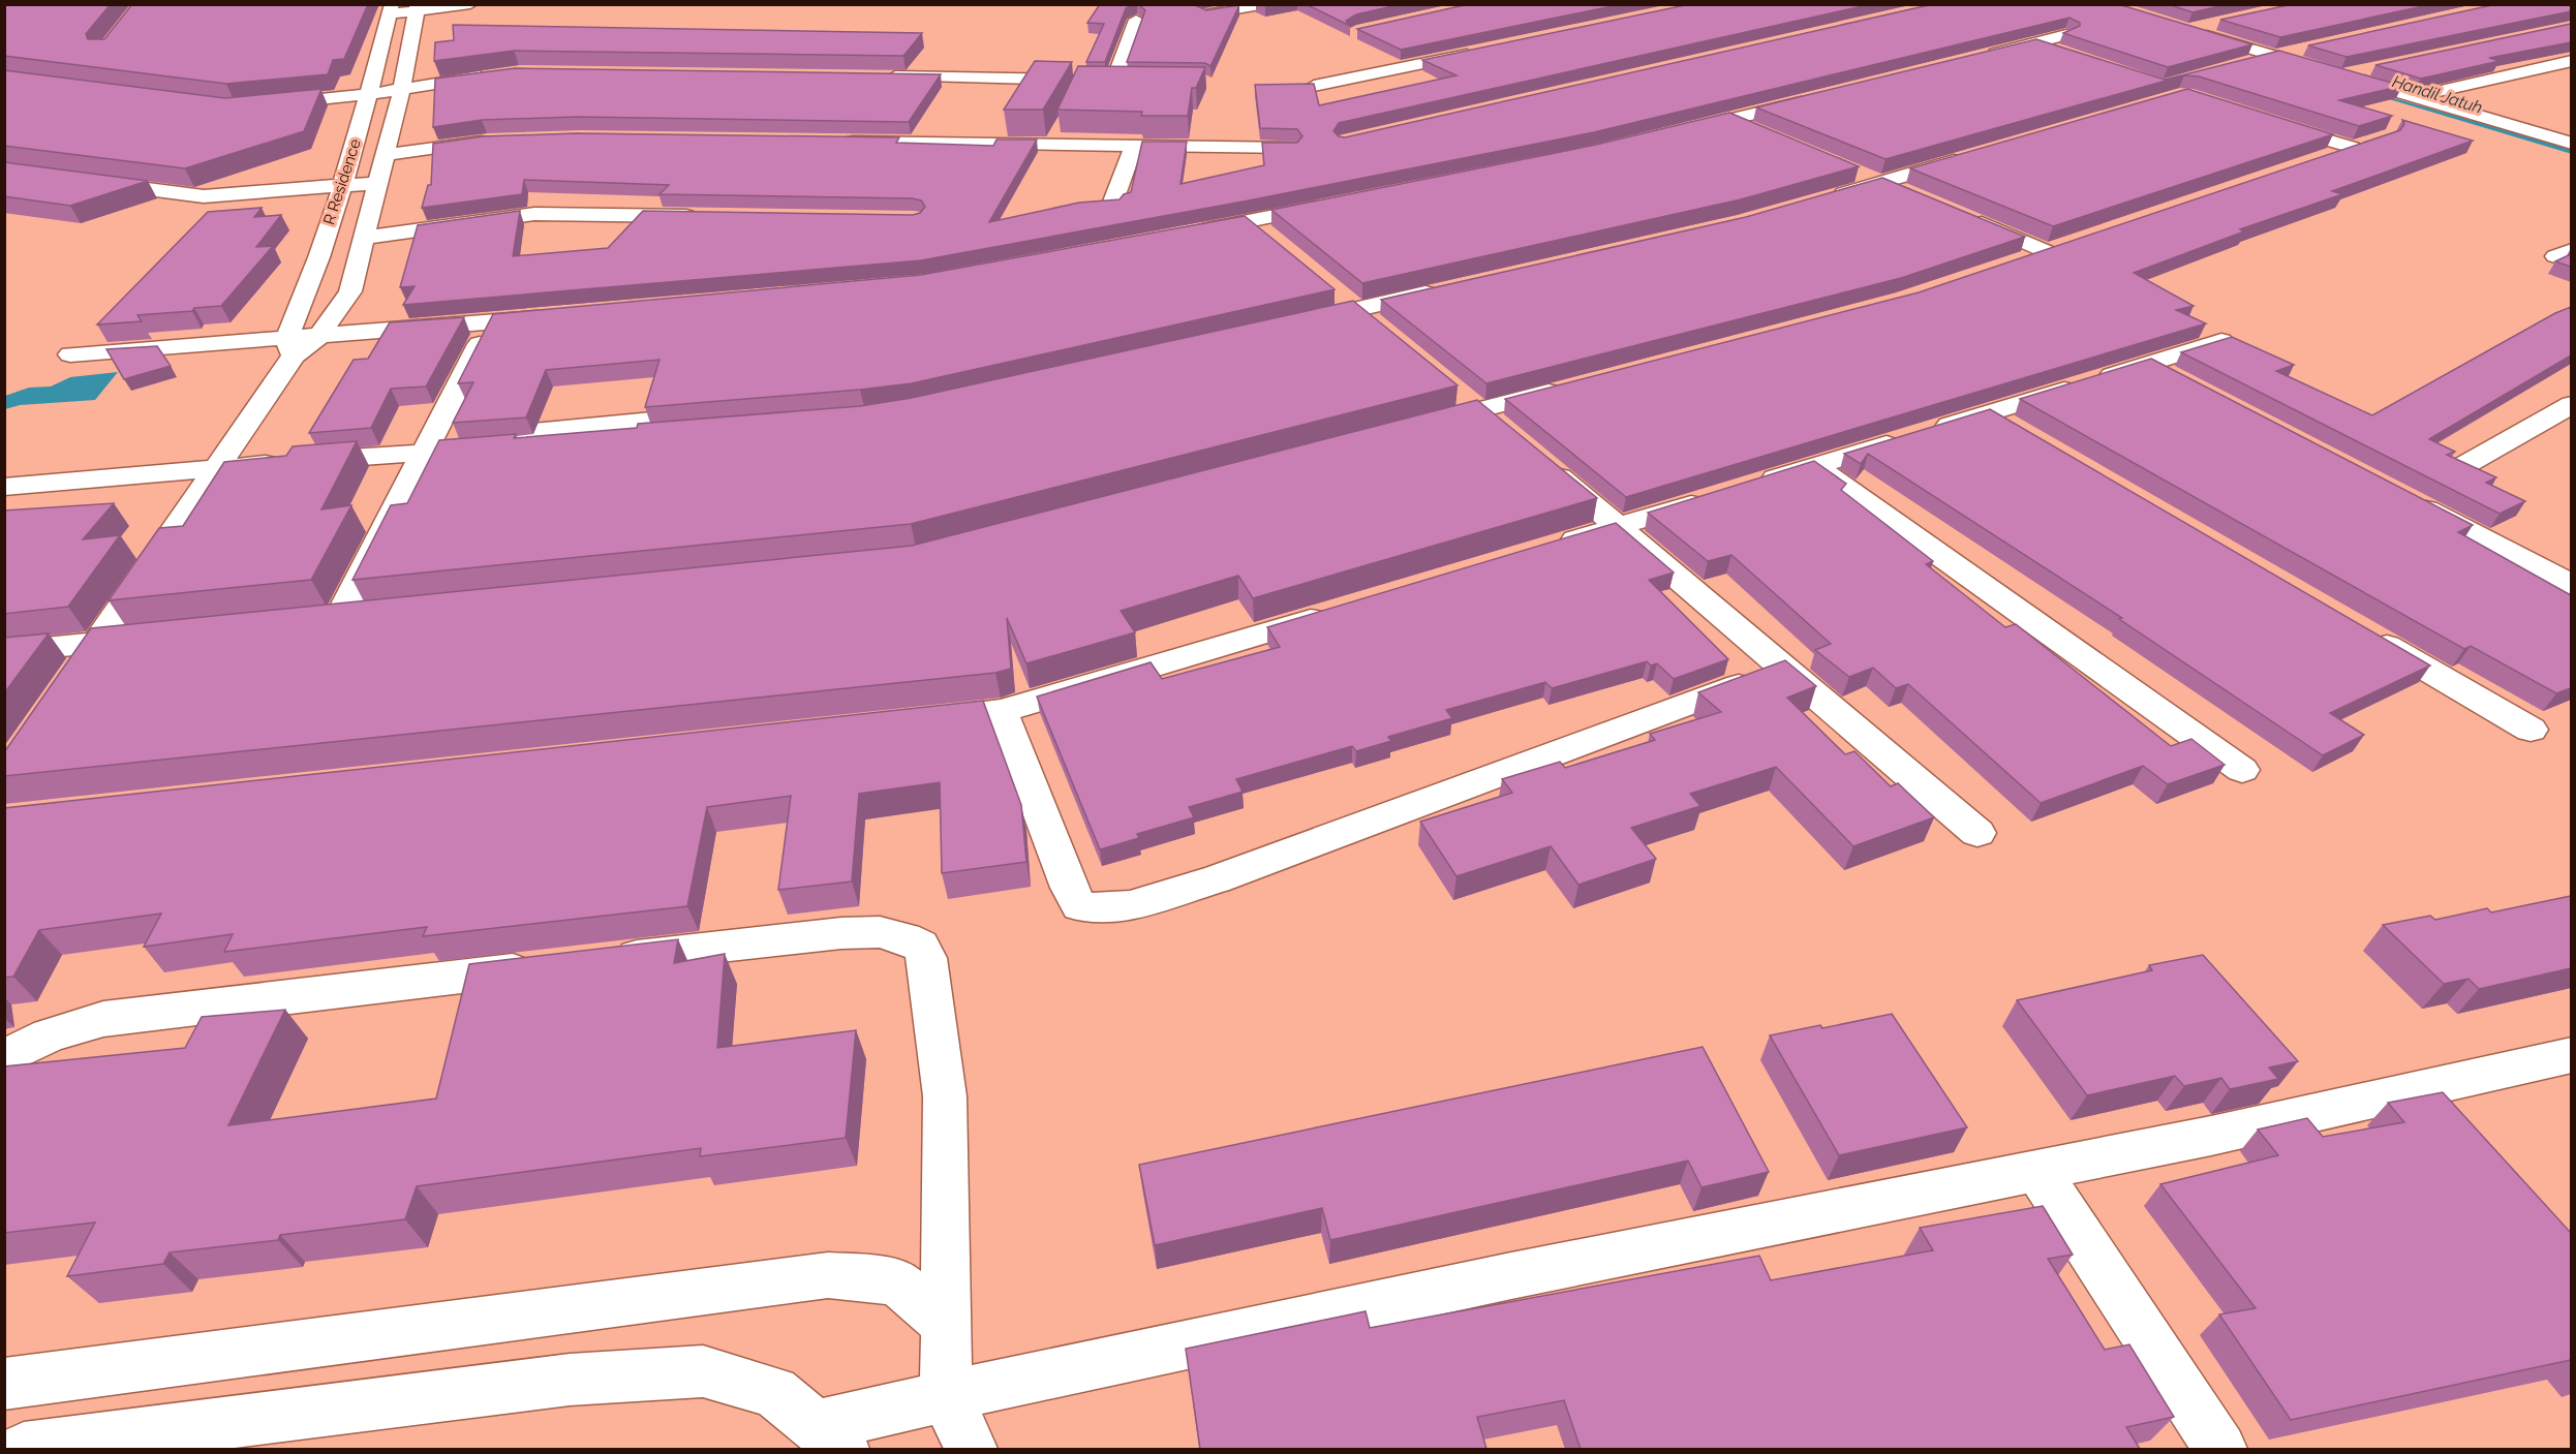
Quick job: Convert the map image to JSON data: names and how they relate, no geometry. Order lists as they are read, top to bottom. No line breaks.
{"streets":{"street":["R Residence"]},"water":["Handil Jatuh"]}
